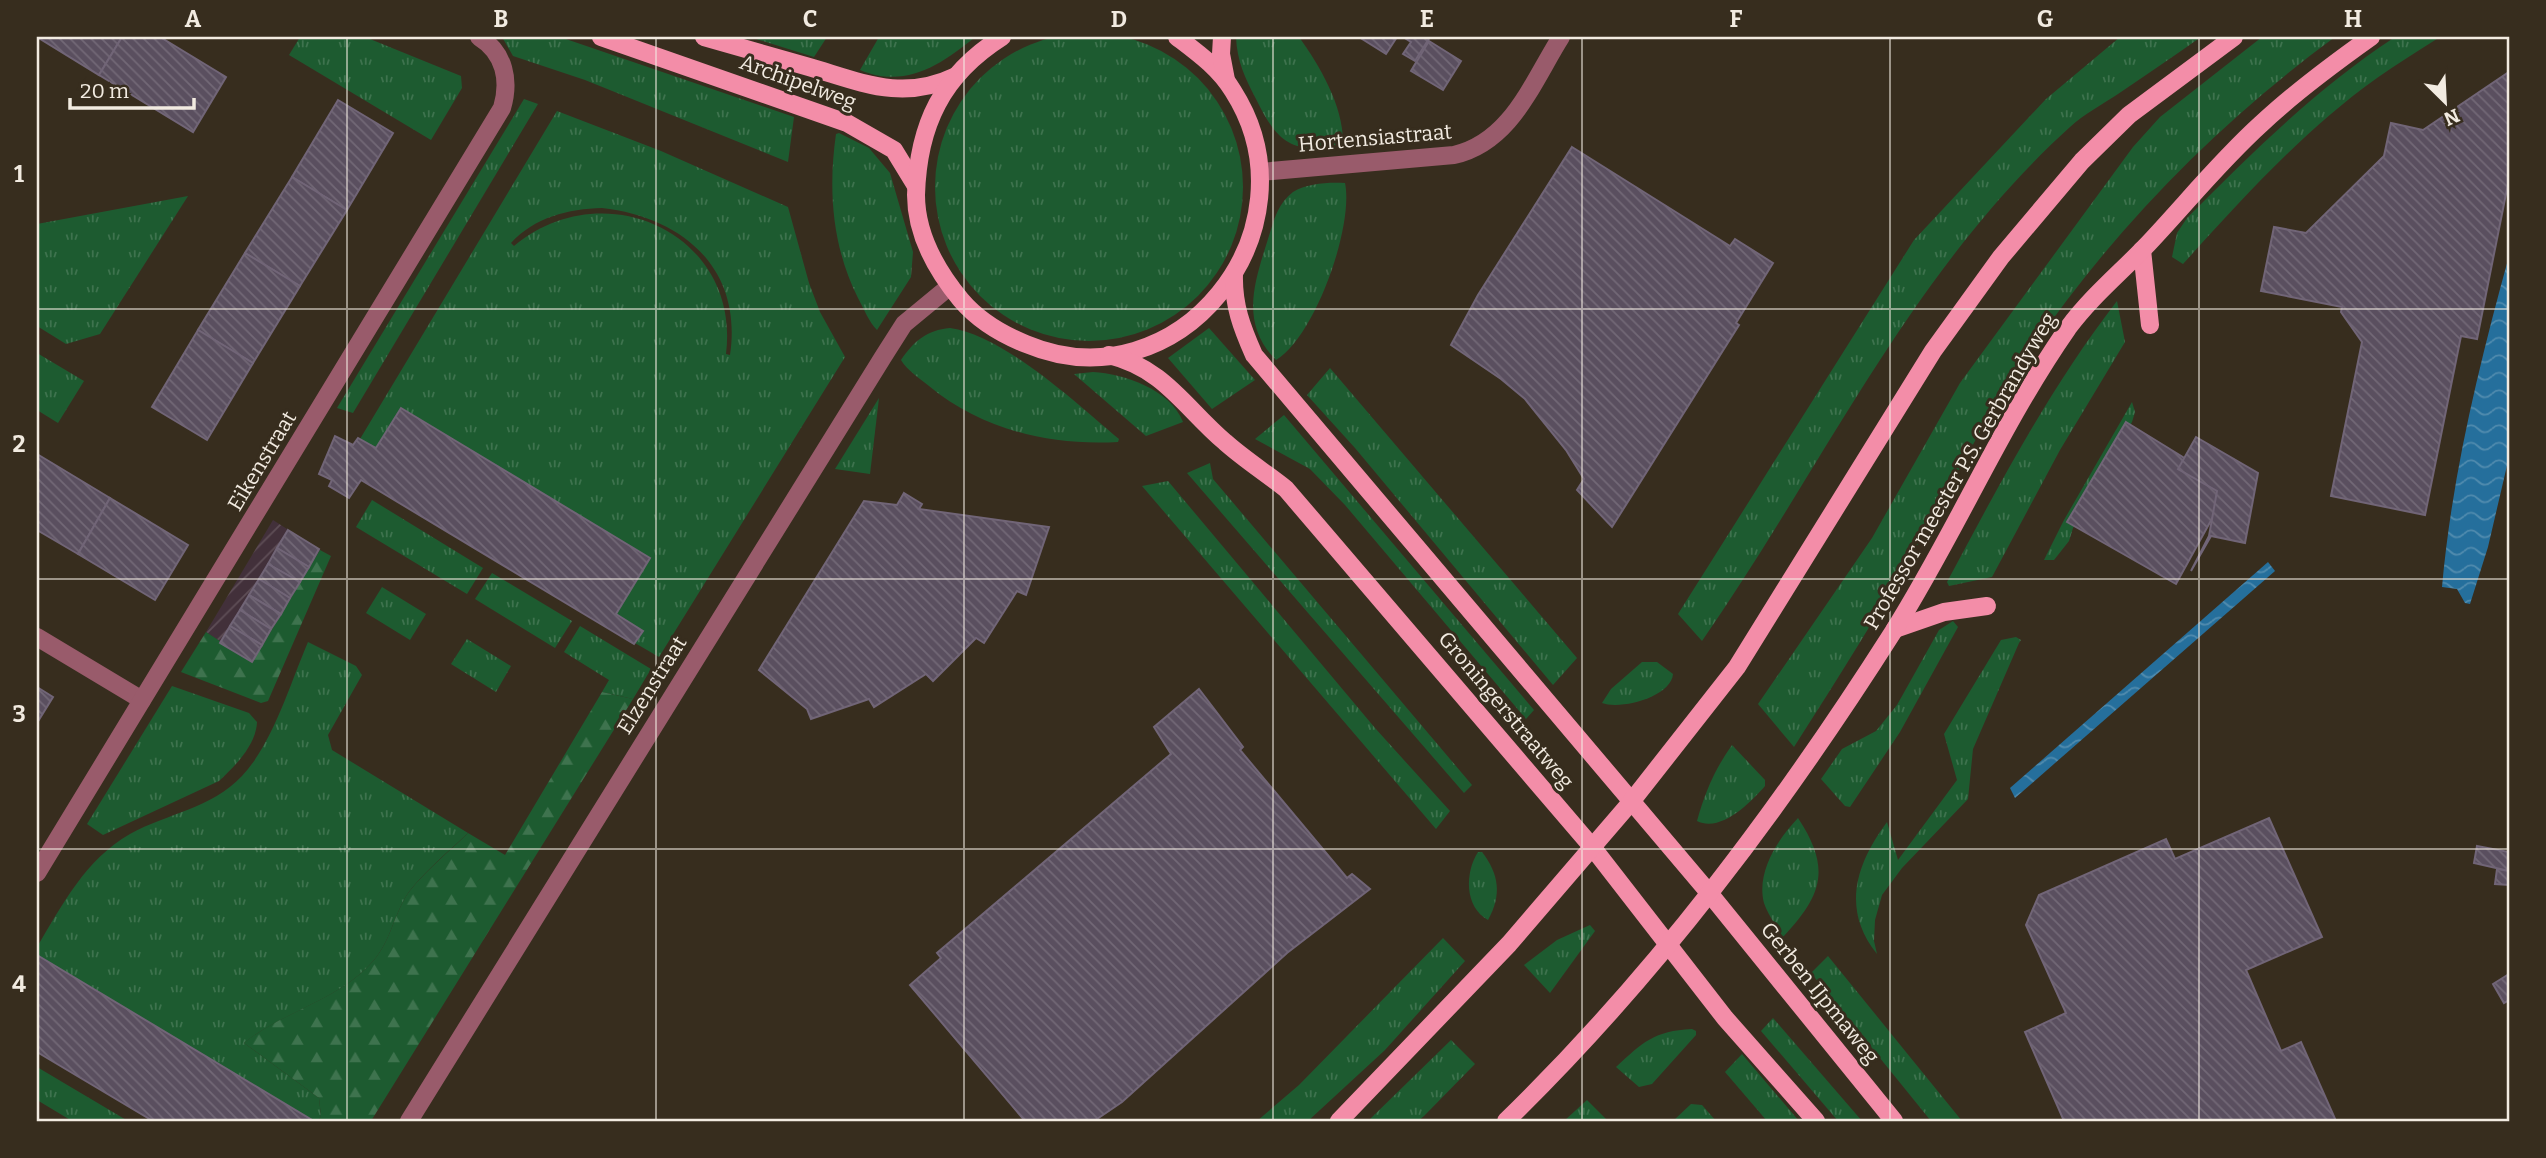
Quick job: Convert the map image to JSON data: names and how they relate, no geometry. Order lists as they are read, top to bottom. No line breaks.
{"streets":{"main road":["Archipelweg","Professor meester P.S. Gerbrandyweg","Groningerstraatweg","Gerben IJpmaweg"],"street":["Hortensiastraat","Eikenstraat","Elzenstraat"]},"crossings":[["Professor meester P.S. Gerbrandyweg","Groningerstraatweg"],["Professor meester P.S. Gerbrandyweg","Gerben IJpmaweg"],["Groningerstraatweg","Gerben IJpmaweg"]],"scale_bar":"20 m","north":"bottom right","grid":{"columns":["A","B","C","D","E","F","G","H"],"rows":["1","2","3","4"]}}
